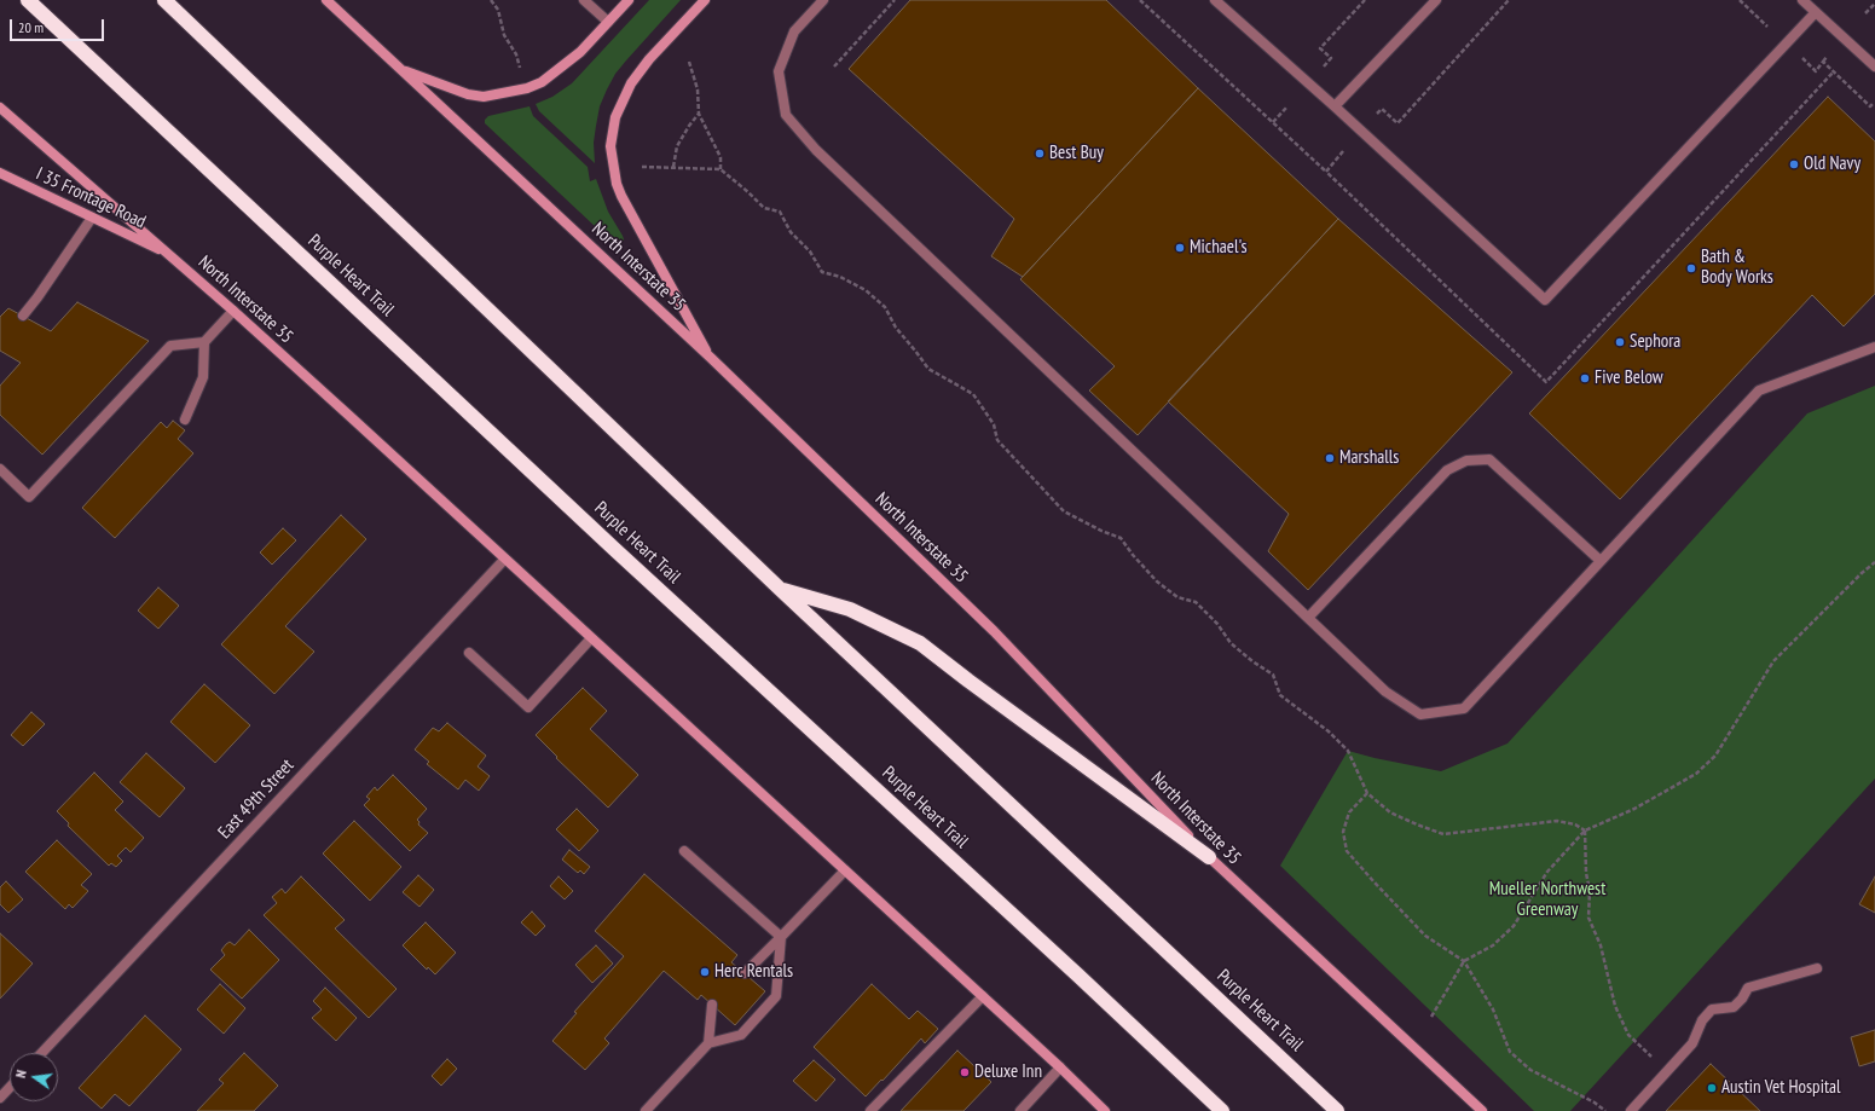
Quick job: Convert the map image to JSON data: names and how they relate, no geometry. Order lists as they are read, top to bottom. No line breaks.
{"streets":{"highway":["Purple Heart Trail"],"main road":["I 35 Frontage Road","North Interstate 35"],"street":["East 49th Street"]},"crossings":[["I 35 Frontage Road","North Interstate 35"],["North Interstate 35","East 49th Street"]],"parks":["Mueller Northwest Greenway"],"places":["Best Buy","Old Navy","Michael's","Bath & Body Works","Sephora","Five Below","Marshalls","Herc Rentals","Deluxe Inn","Austin Vet Hospital"],"scale_bar":"20 m","north":"left"}
